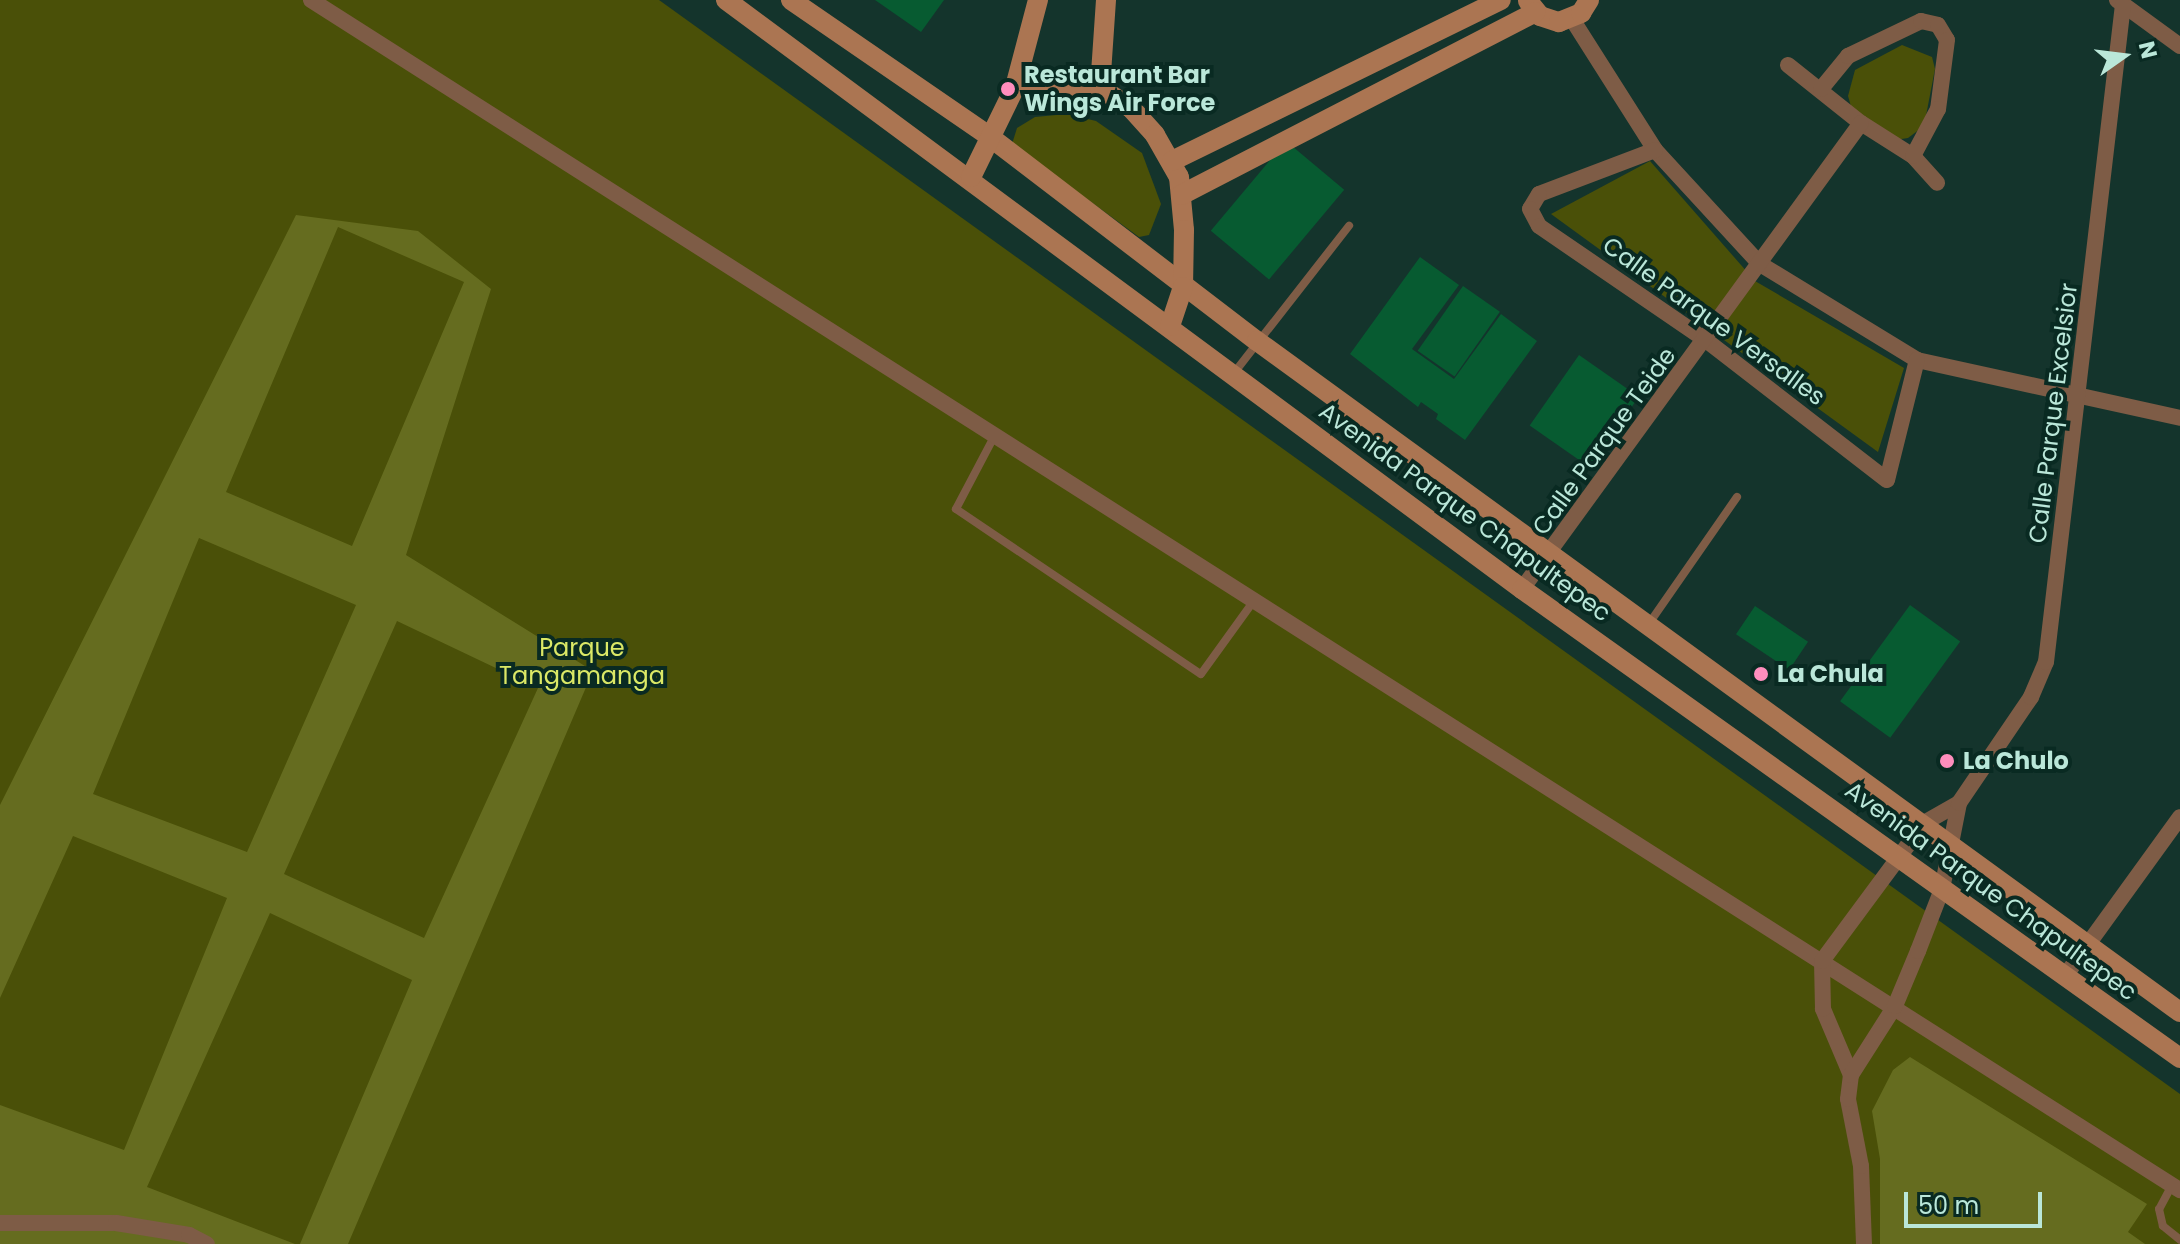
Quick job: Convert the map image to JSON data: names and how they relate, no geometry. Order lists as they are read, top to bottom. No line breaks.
{"streets":{"main road":["Avenida Parque Chapultepec"],"street":["Calle Parque Versalles","Calle Parque Excelsior","Calle Parque Teide"]},"crossings":[["Calle Parque Versalles","Calle Parque Teide"],["Calle Parque Excelsior","Avenida Parque Chapultepec"],["Calle Parque Teide","Avenida Parque Chapultepec"]],"parks":["Parque Tangamanga"],"places":["Restaurant Bar Wings Air Force","La Chula","La Chulo"],"scale_bar":"50 m","north":"right"}
